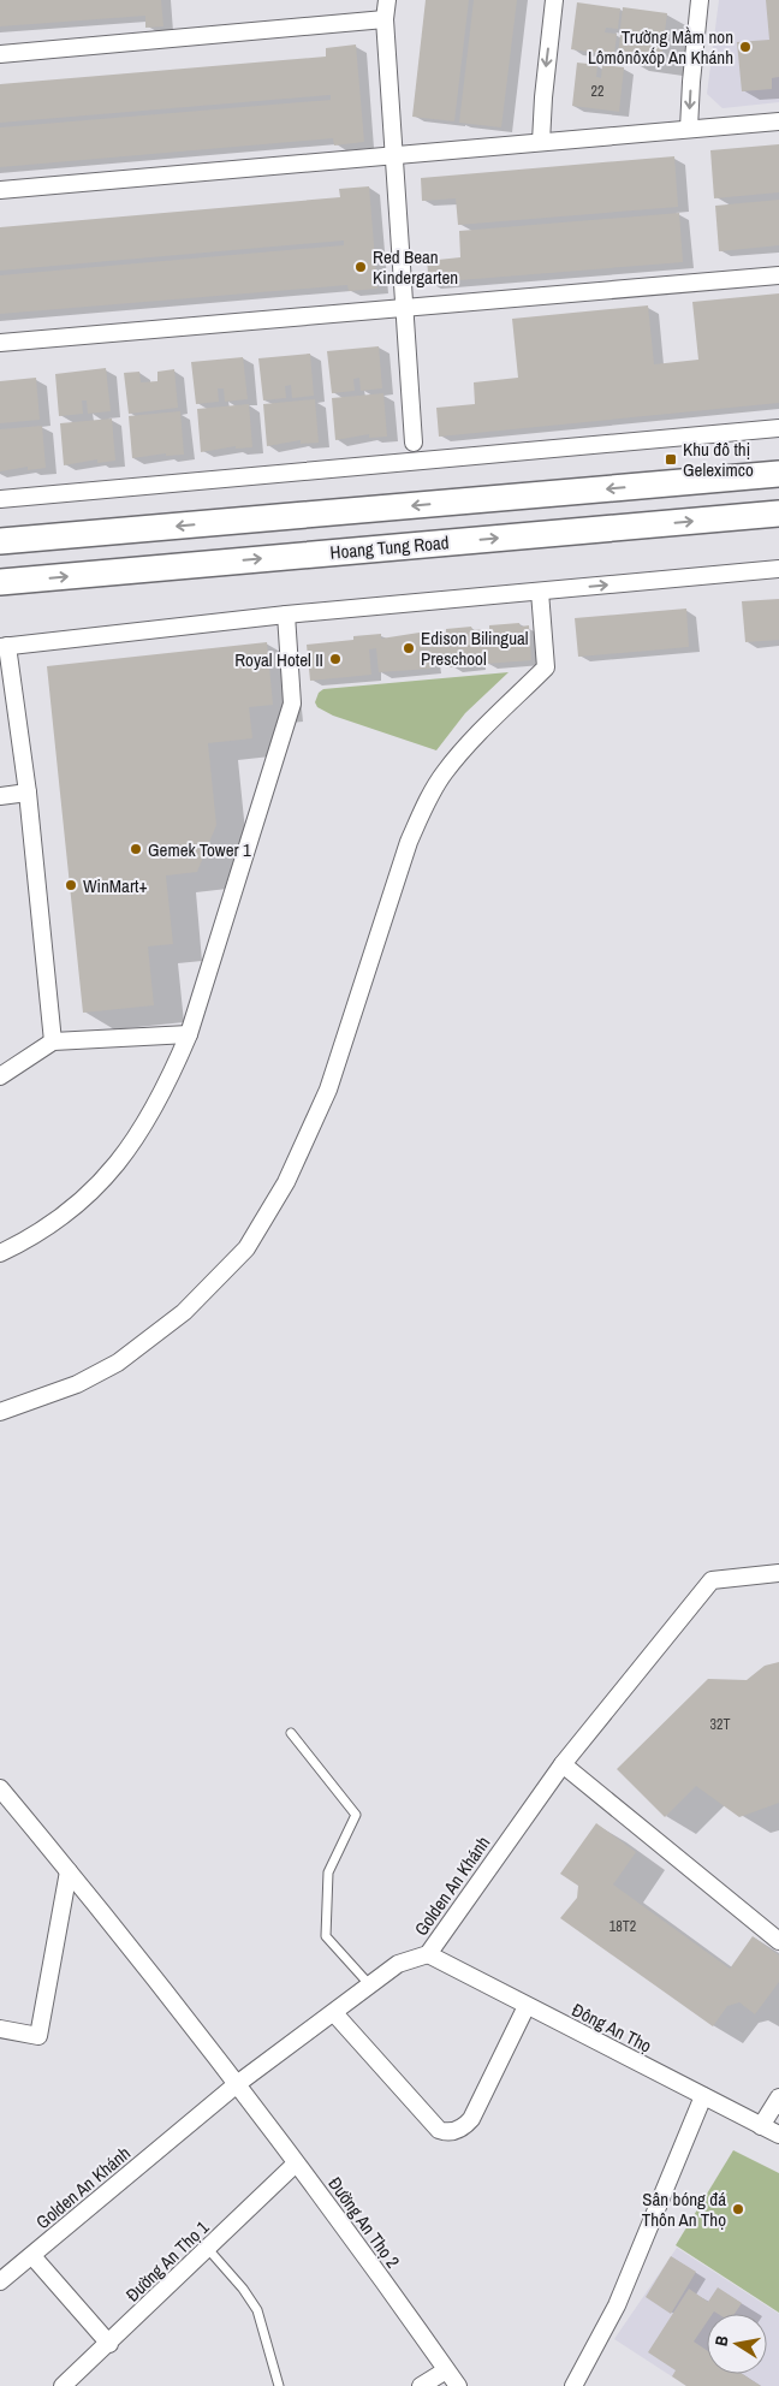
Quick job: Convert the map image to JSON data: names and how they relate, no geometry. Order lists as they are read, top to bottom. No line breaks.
{"streets":{"main road":["Hoang Tung Road"],"street":["Golden An Khánh","Đông An Thọ","Đường An Thọ 2","Đường An Thọ 1"]},"crossings":[["Golden An Khánh","Đông An Thọ"],["Golden An Khánh","Đường An Thọ 2"],["Đường An Thọ 2","Đường An Thọ 1"]],"places":{"other":["Trường Mầm non Lômônôxốp An Khánh","Red Bean Kindergarten","Edison Bilingual Preschool","Royal Hotel II","Gemek Tower 1","WinMart+","Sân bóng đá Thôn An Thọ"],"transit":["Khu đô thị Geleximco"]},"house_numbers":["22","32T","18T2"],"north":"left"}
